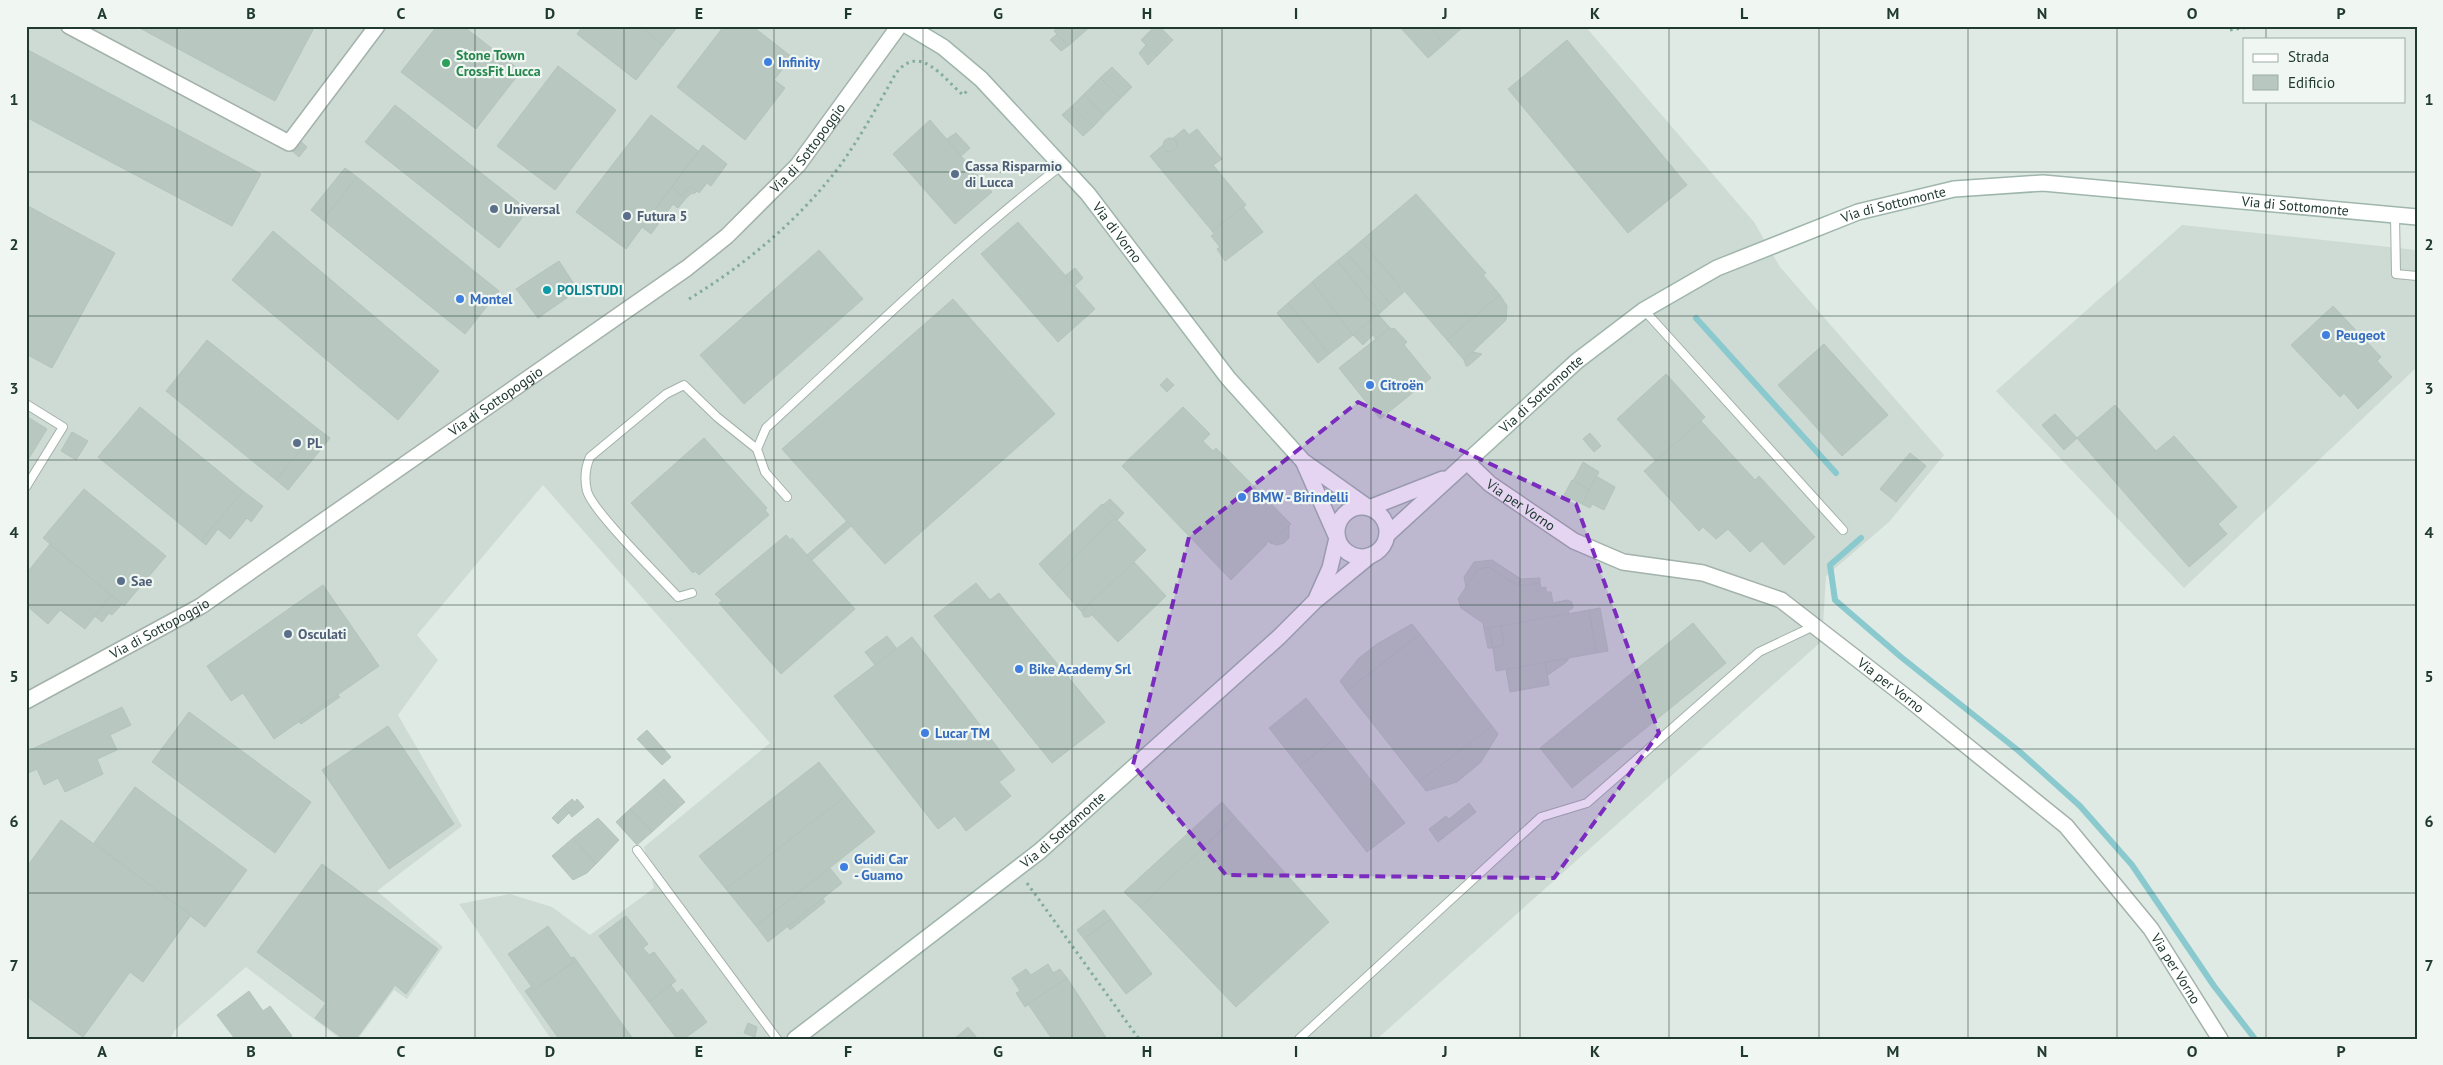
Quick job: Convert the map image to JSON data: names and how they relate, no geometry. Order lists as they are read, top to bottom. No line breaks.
{"streets":{"street":["Via di Sottopoggio","Via di Sottomonte","Via di Vorno","Via per Vorno"]},"crossings":[["Via di Sottomonte","Via di Vorno"],["Via di Sottomonte","Via per Vorno"]],"places":["Infinity","Stone Town CrossFit Lucca","Cassa Risparmio di Lucca","Universal","Futura 5","POLISTUDI","Montel","Peugeot","Citroën","PL","BMW - Birindelli","Sae","Osculati","Bike Academy Srl","Lucar TM","Guidi Car - Guamo"],"legend":["Strada","Edificio"],"grid":{"columns":["A","B","C","D","E","F","G","H","I","J","K","L","M","N","O","P"],"rows":["1","2","3","4","5","6","7"]}}
